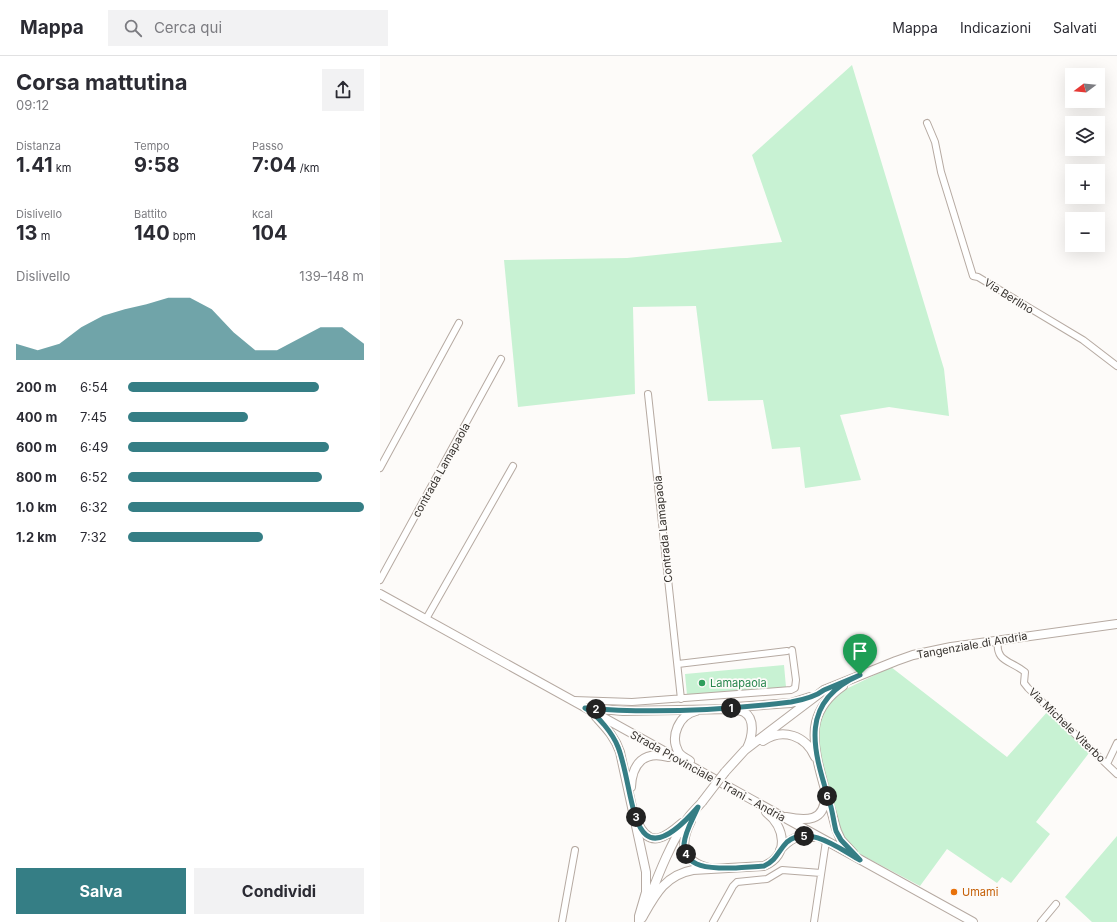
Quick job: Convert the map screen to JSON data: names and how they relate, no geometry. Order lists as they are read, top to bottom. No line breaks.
{"streets":{"main road":["Tangenziale di Andria","Strada Provinciale 1 Trani - Andria"],"street":["Via Berlino","contrada Lamapaola","Contrada Lamapaola","Via Michele Viterbo"]},"crossings":[["Tangenziale di Andria","Via Michele Viterbo"]],"places":["Lamapaola","Umami"],"north":"left","page":{"header":"Mappa","search":"Cerca qui","nav":["Mappa","Indicazioni","Salvati"],"heading":["Corsa mattutina","09:12"],"map_buttons":["+","−"],"stats":[["Distanza","1.41 km"],["Tempo","9:58"],["Passo","7:04 /km"],["Dislivello","13 m"],["Battito","140 bpm"],["kcal","104"]],"chart":["Dislivello","139–148 m"],"list":[{"name":"200 m","note":"6:54"},{"name":"400 m","note":"7:45"},{"name":"600 m","note":"6:49"},{"name":"800 m","note":"6:52"},{"name":"1.0 km","note":"6:32"},{"name":"1.2 km","note":"7:32"}],"pins":["1","2","6","3","5","4"],"buttons":["Salva","Condividi"]}}
